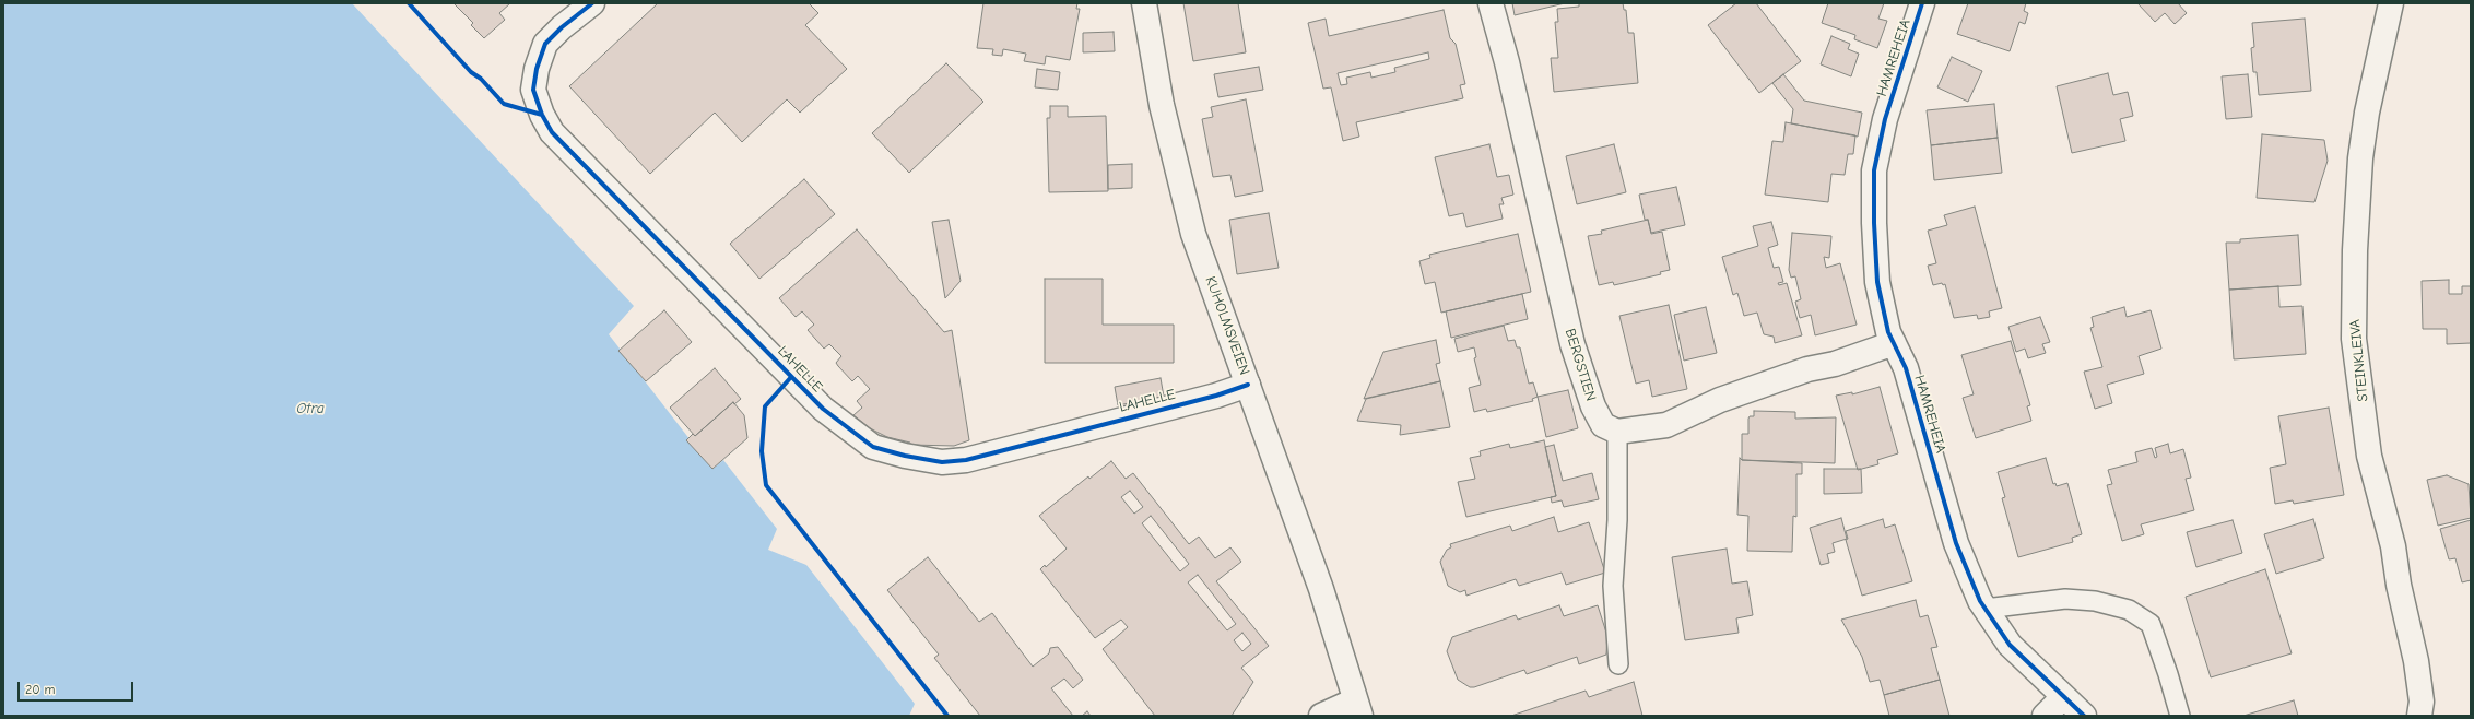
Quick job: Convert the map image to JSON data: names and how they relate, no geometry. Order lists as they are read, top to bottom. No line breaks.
{"streets":{"street":["HAMREHEIA","KUHOLMSVEIEN","STEINKLEIVA","BERGSTIEN","LAHELLE"]},"crossings":[["KUHOLMSVEIEN","LAHELLE"]],"water":["Otra"],"scale_bar":"20 m"}
